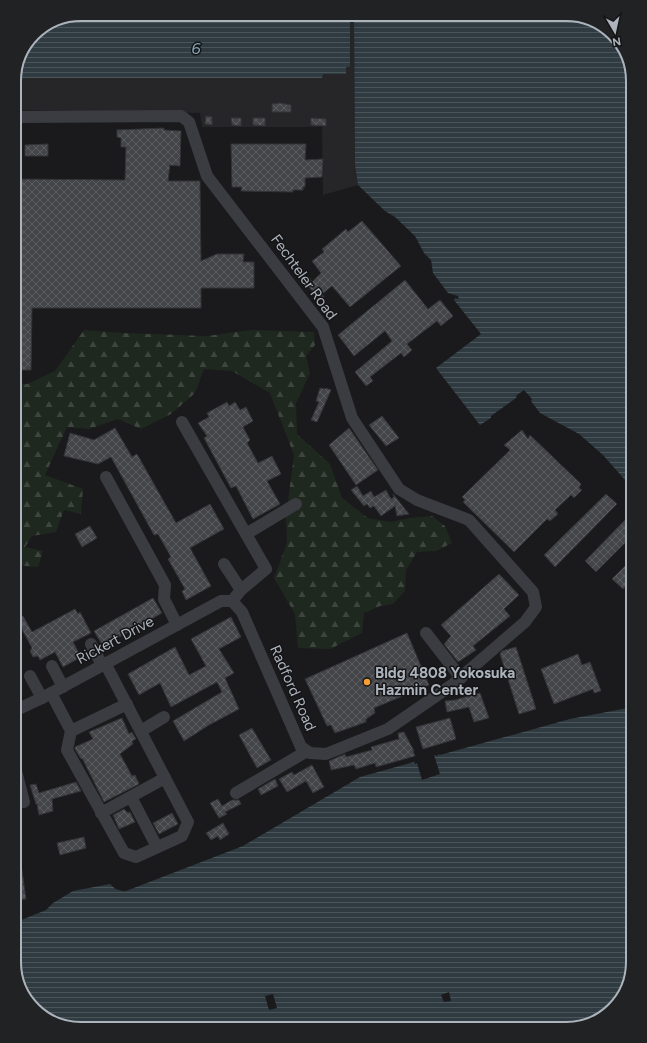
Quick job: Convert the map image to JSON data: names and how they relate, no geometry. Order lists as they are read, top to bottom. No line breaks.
{"streets":{"street":["Fechteler Road","Rickert Drive","Radford Road"]},"crossings":[["Fechteler Road","Radford Road"],["Rickert Drive","Radford Road"]],"water":["6"],"places":["Bldg 4808 Yokosuka Hazmin Center"],"north":"bottom"}
